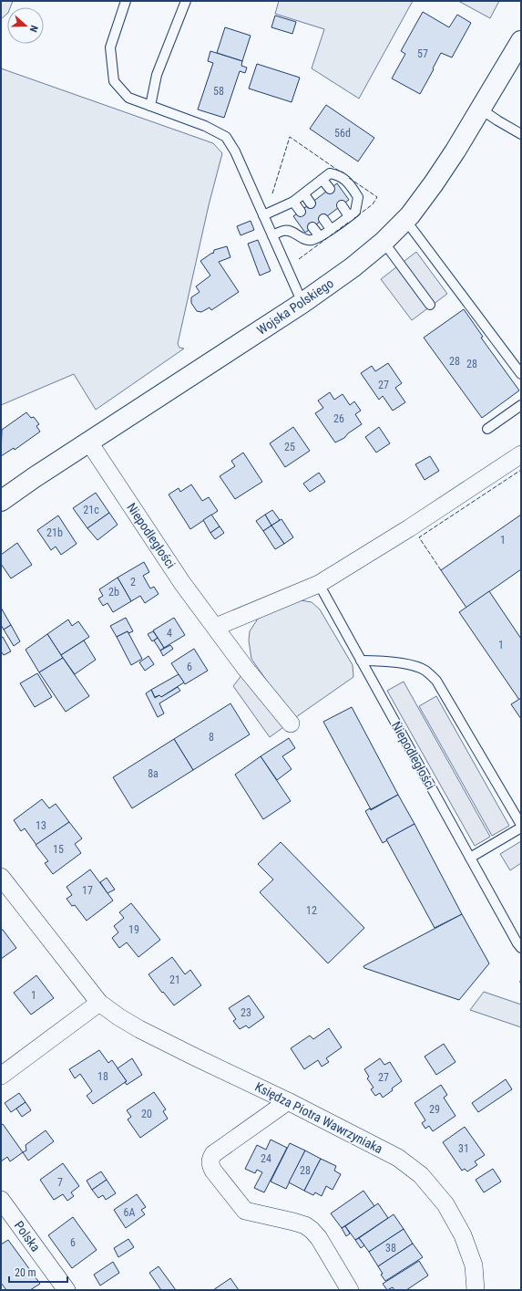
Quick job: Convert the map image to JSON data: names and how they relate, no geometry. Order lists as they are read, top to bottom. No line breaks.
{"streets":{"street":["Wojska Polskiego","Niepodległości","Księdza Piotra Wawrzyniaka","Polska"]},"crossings":[["Wojska Polskiego","Niepodległości"]],"house_numbers":["57","58","56d","28","28","27","26","25","21c","21b","1","2","2b","4","1","6","8","8a","13","15","17","12","19","21","1","23","18","27","29","20","31","24","28","7","6A","6","38"],"scale_bar":"20 m","north":"right"}
